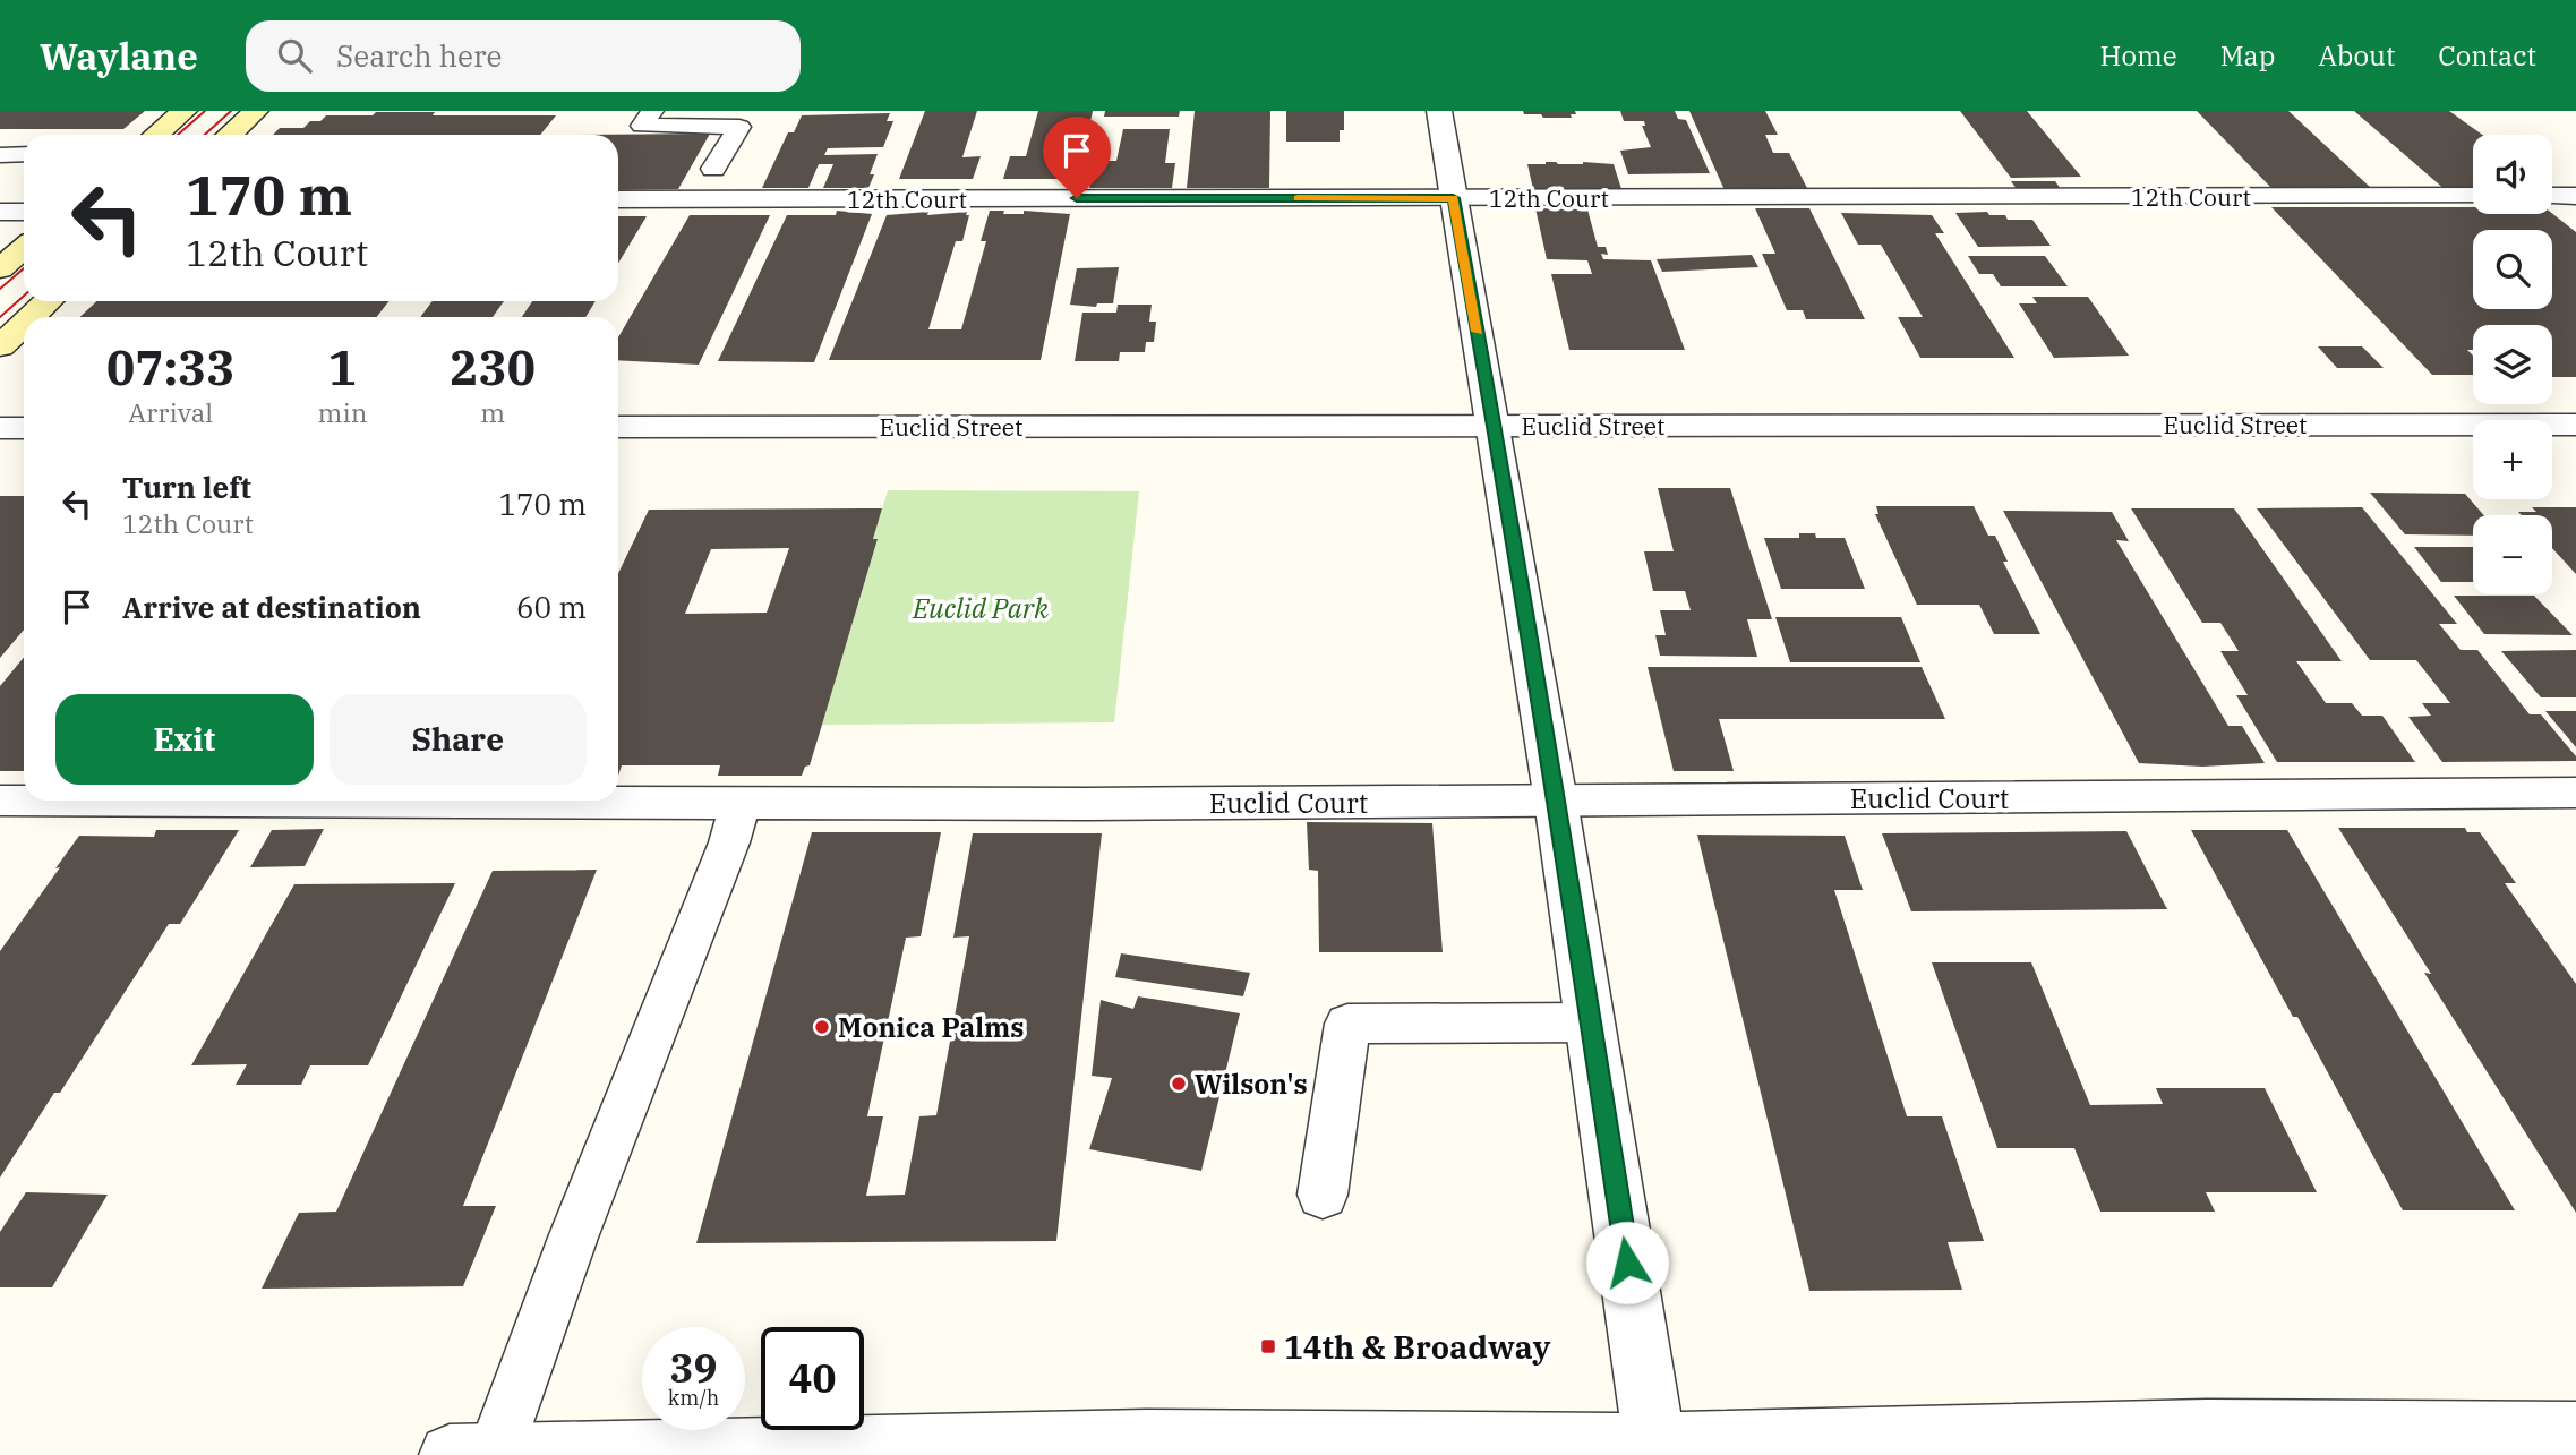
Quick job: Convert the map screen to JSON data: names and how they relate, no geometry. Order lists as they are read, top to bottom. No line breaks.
{"streets":{"street":["Euclid Street"],"lane":["12th Court","Euclid Court"]},"parks":["Euclid Park"],"places":{"other":["Monica Palms","Wilson's"],"transit":["14th & Broadway"]},"page":{"header":"Waylane","search":"Search here","nav":["Home","Map","About","Contact"],"map_buttons":["+","−"],"turn":["170 m","12th Court"],"eta":["07:33","Arrival","1","min","230","m"],"list":[{"name":"Turn left","note":"12th Court","value":"170 m"},{"name":"Arrive at destination","value":"60 m"}],"buttons":["Exit","Share"],"speed":"39 km/h","limit":"40"}}
